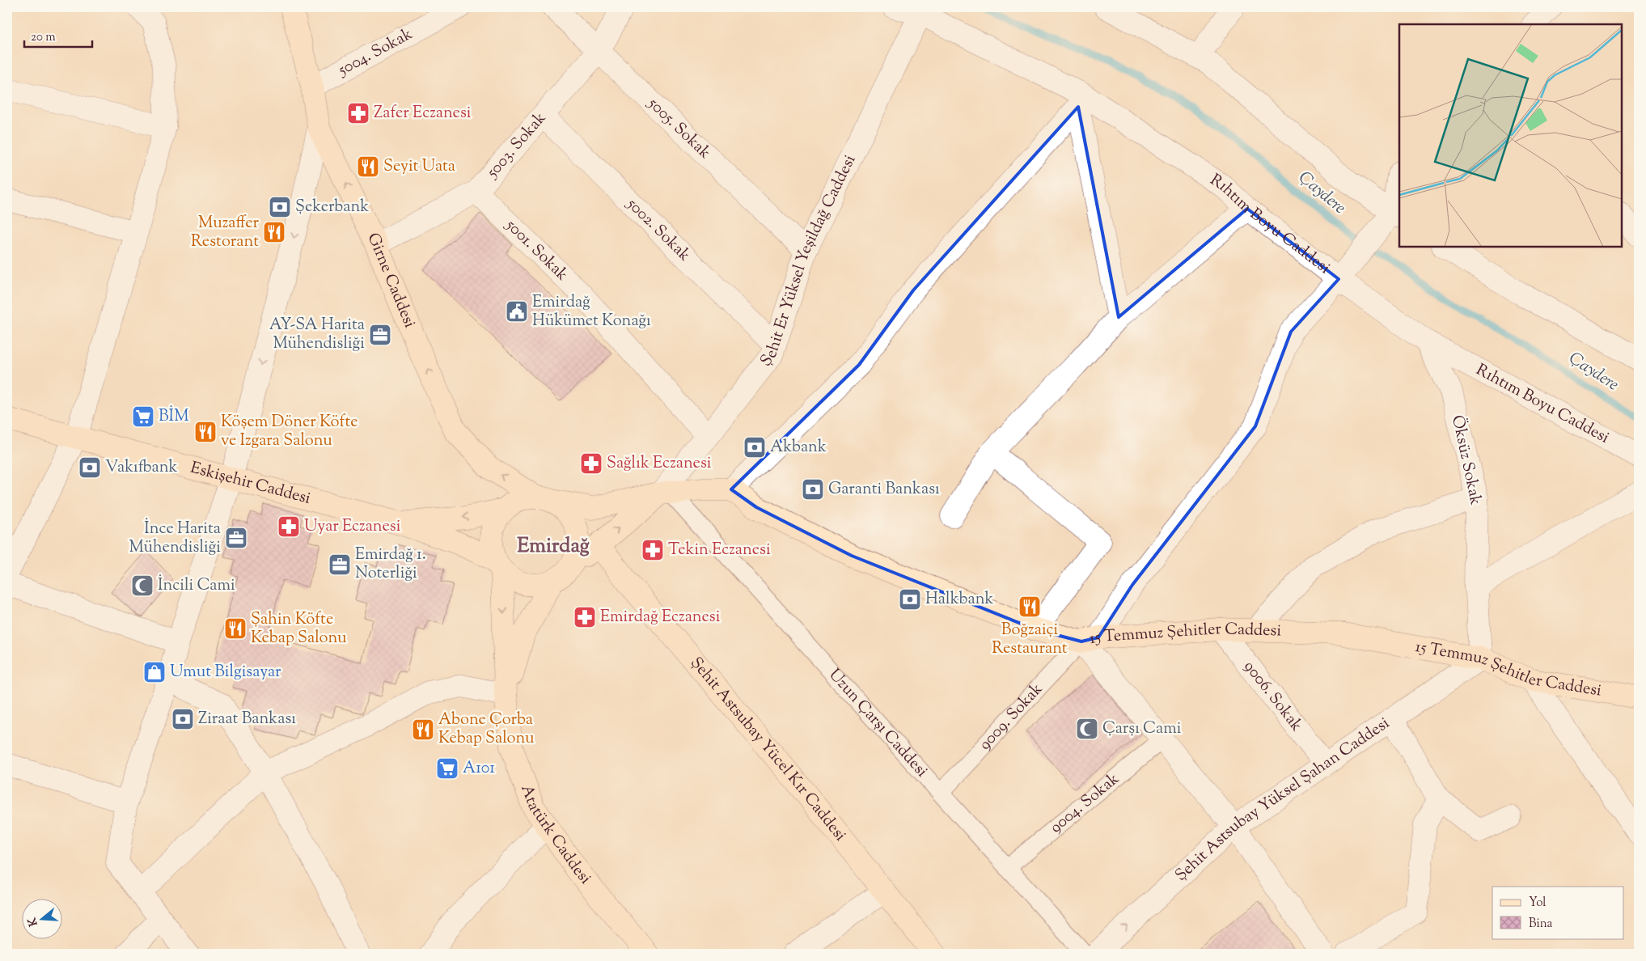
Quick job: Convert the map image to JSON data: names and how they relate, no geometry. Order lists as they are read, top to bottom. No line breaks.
{"streets":{"main road":["Girne Caddesi","Eskişehir Caddesi","15 Temmuz Şehitler Caddesi","Şehit Astsubay Yücel Kır Caddesi","Atatürk Caddesi"],"street":["5004. Sokak","5005. Sokak","5003. Sokak","Rıhtım Boyu Caddesi","5002. Sokak","5001. Sokak","Şehit Er Yüksel Yeşildağ Caddesi","Öksüz Sokak","9006. Sokak","9009. Sokak","Uzun Çarşı Caddesi","Şehit Astsubay Yüksel Şahan Caddesi","9004. Sokak"]},"crossings":[["5004. Sokak","Girne Caddesi"],["5005. Sokak","5003. Sokak"],["5005. Sokak","Şehit Er Yüksel Yeşildağ Caddesi"],["5003. Sokak","5002. Sokak"],["5003. Sokak","5001. Sokak"],["5003. Sokak","Girne Caddesi"],["Rıhtım Boyu Caddesi","Şehit Er Yüksel Yeşildağ Caddesi"],["Rıhtım Boyu Caddesi","Öksüz Sokak"],["5002. Sokak","Şehit Er Yüksel Yeşildağ Caddesi"],["5001. Sokak","Şehit Er Yüksel Yeşildağ Caddesi"],["Şehit Er Yüksel Yeşildağ Caddesi","Uzun Çarşı Caddesi"],["Girne Caddesi","Eskişehir Caddesi"],["Girne Caddesi","Atatürk Caddesi"],["Öksüz Sokak","15 Temmuz Şehitler Caddesi"],["Öksüz Sokak","Şehit Astsubay Yüksel Şahan Caddesi"],["Eskişehir Caddesi","Atatürk Caddesi"],["15 Temmuz Şehitler Caddesi","9006. Sokak"],["15 Temmuz Şehitler Caddesi","9009. Sokak"],["15 Temmuz Şehitler Caddesi","Şehit Astsubay Yüksel Şahan Caddesi"],["9006. Sokak","Şehit Astsubay Yüksel Şahan Caddesi"],["9009. Sokak","Uzun Çarşı Caddesi"],["Uzun Çarşı Caddesi","9004. Sokak"]],"one_way":["Girne Caddesi","Şehit Astsubay Yüksel Şahan Caddesi"],"districts":["Emirdağ"],"water":["Çaydere"],"places":{"pharmacy":["Zafer Eczanesi","Sağlık Eczanesi","Uyar Eczanesi","Tekin Eczanesi","Emirdağ Eczanesi"],"restaurant":["Seyit Uata","Muzaffer Restorant","Köşem Döner Köfte ve Izgara Salonu","Boğzaiçi Restaurant","Şahin Köfte Kebap Salonu","Abone Çorba Kebap Salonu"],"bank":["Şekerbank","Akbank","Vakıfbank","Garanti Bankası","Halkbank","Ziraat Bankası"],"public building":["Emirdağ Hükümet Konağı"],"office":["AY-SA Harita Mühendisliği","İnce Harita Mühendisliği","Emirdağ 1. Noterliği"],"supermarket":["BİM","A101"],"mosque":["İncili Cami","Çarşı Cami"],"shop":["Umut Bilgisayar"]},"legend":["Yol","Bina"],"scale_bar":"20 m","north":"left"}
